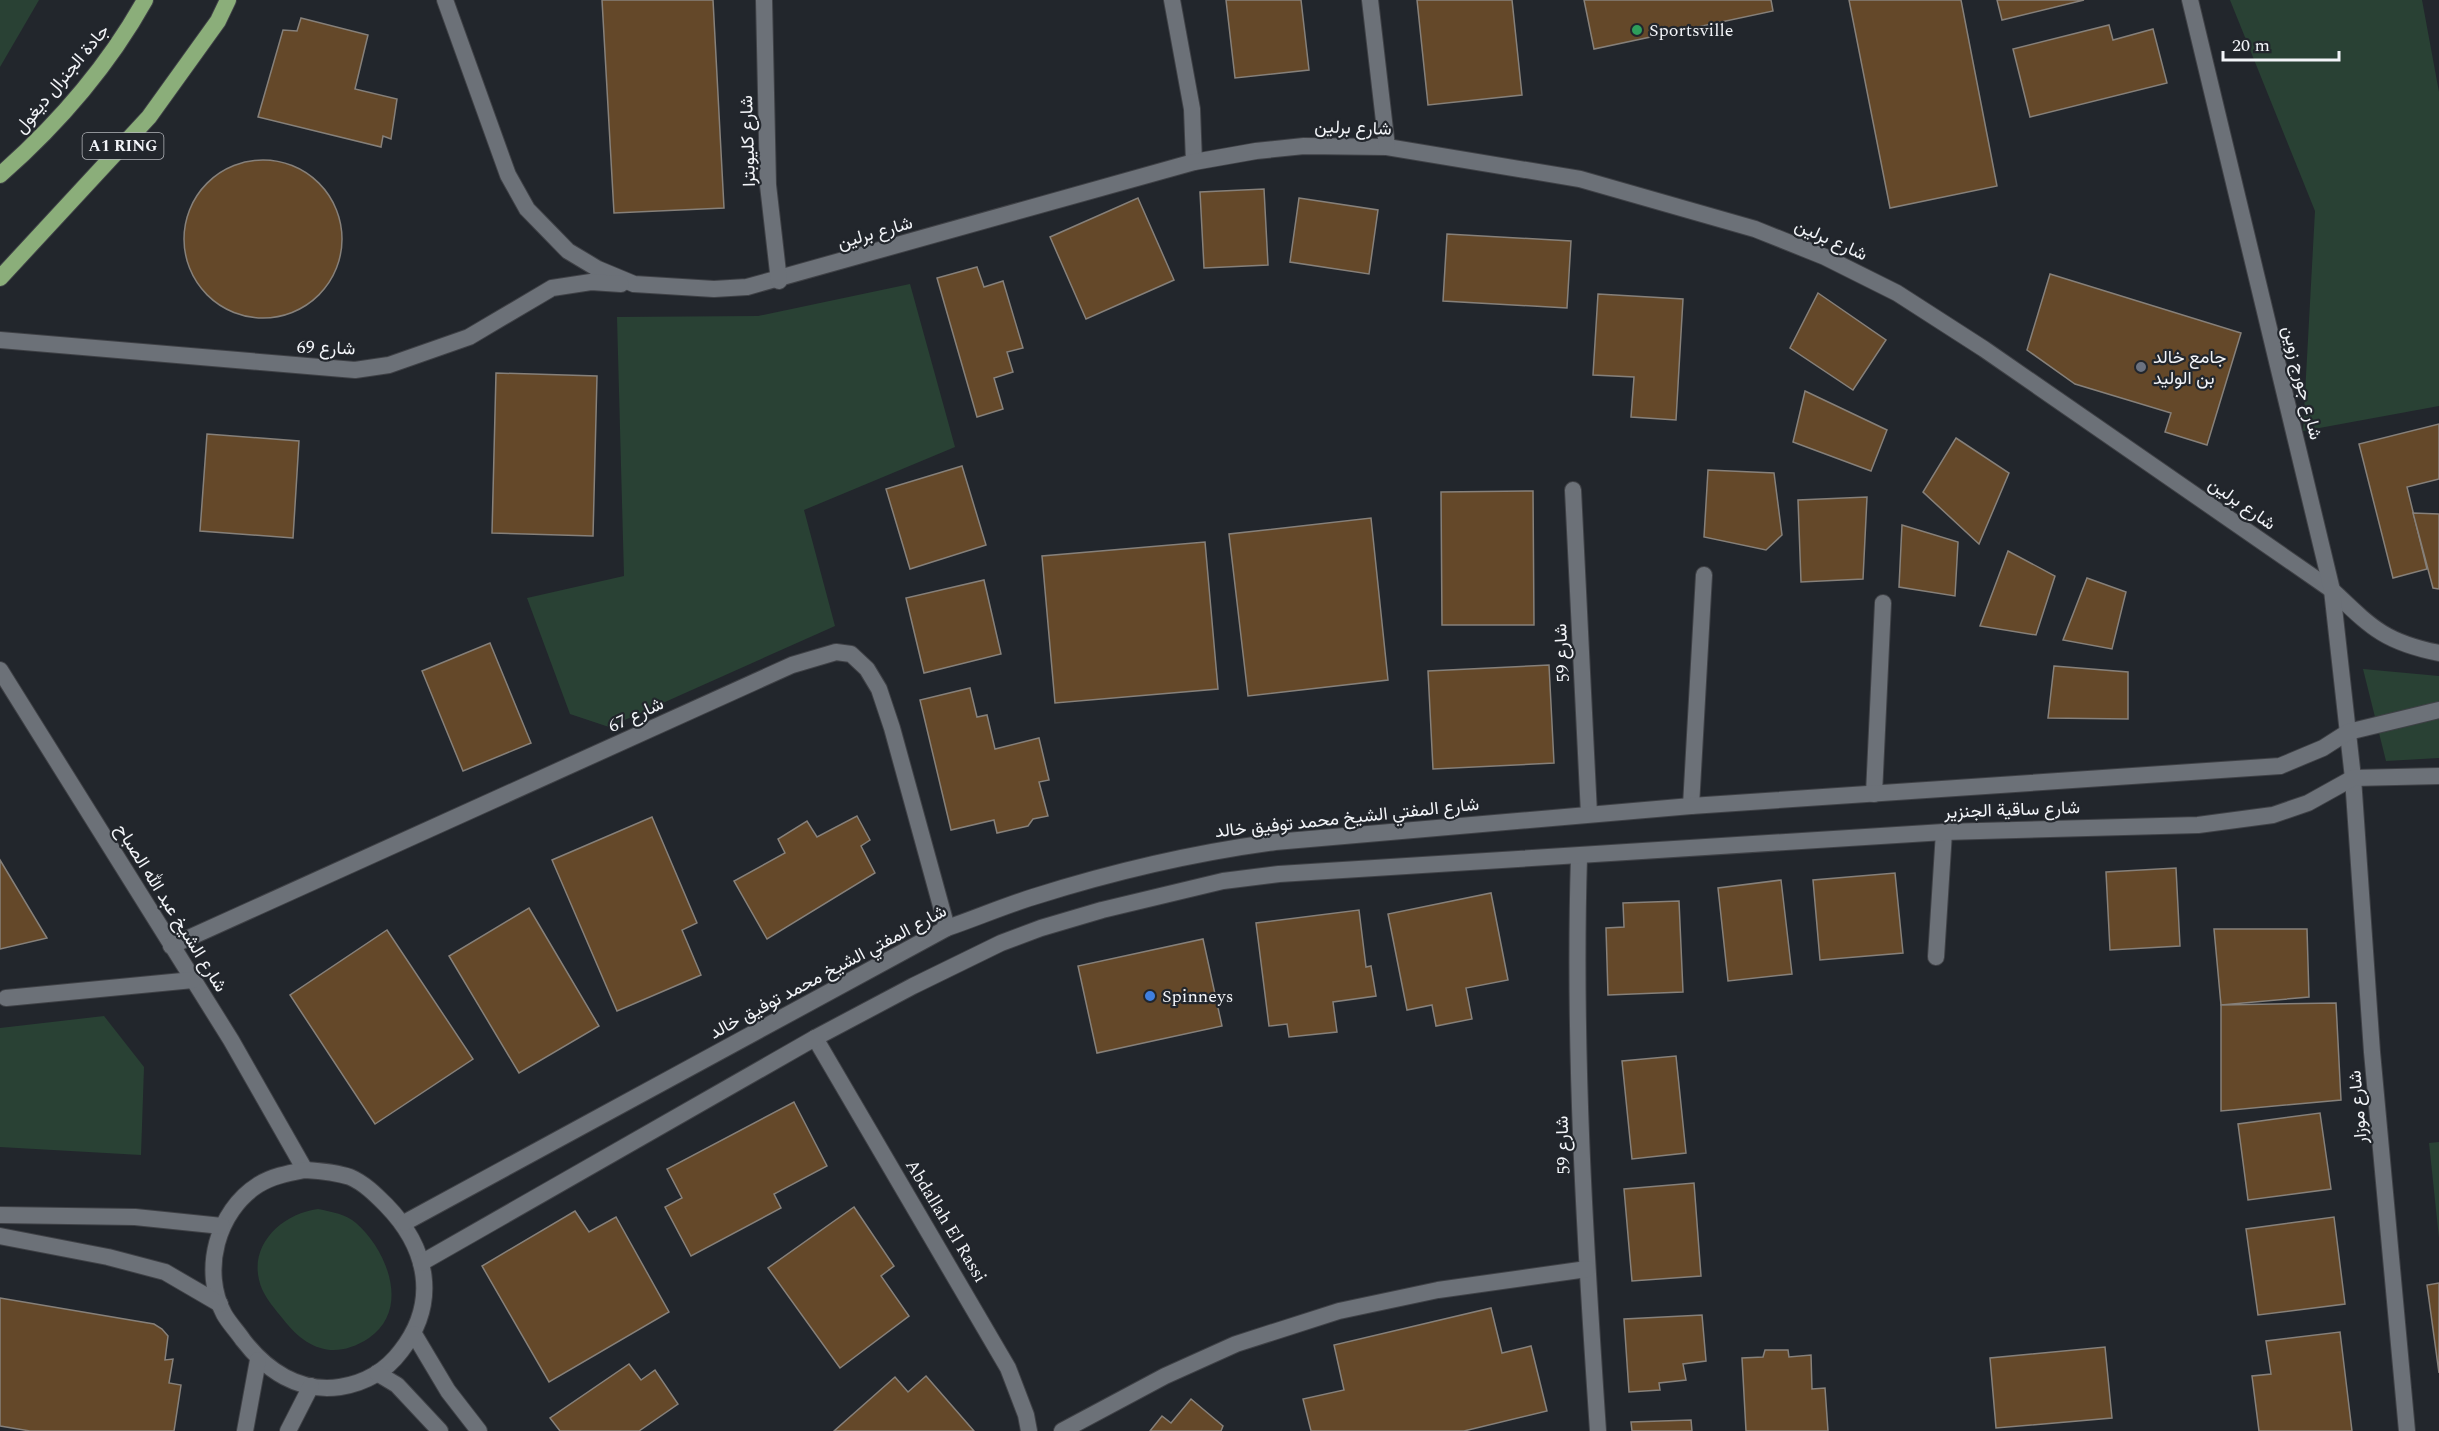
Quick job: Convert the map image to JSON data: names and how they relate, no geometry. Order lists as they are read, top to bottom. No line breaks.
{"streets":{"highway":["جادة الجنرال ديغول","A1 RING"],"street":["شارع برلين","شارع كليوبترا","شارع 69","شارع جورج زوين","شارع 59","شارع 67","شارع ساقية الجنزير","شارع المفتي الشيخ محمد توفيق خالد","شارع الشيخ عبد الله الصباح","شارع موزار","Abdallah El Rassi"]},"crossings":[["شارع برلين","شارع كليوبترا"],["شارع برلين","شارع 69"],["شارع برلين","شارع جورج زوين"],["شارع جورج زوين","شارع ساقية الجنزير"],["شارع جورج زوين","شارع موزار"],["شارع 59","شارع ساقية الجنزير"],["شارع 59","شارع المفتي الشيخ محمد توفيق خالد"],["شارع 67","شارع المفتي الشيخ محمد توفيق خالد"],["شارع 67","شارع الشيخ عبد الله الصباح"],["شارع ساقية الجنزير","شارع المفتي الشيخ محمد توفيق خالد"],["شارع ساقية الجنزير","شارع موزار"],["شارع المفتي الشيخ محمد توفيق خالد","شارع الشيخ عبد الله الصباح"]],"places":["Sportsville","جامع خالد بن الوليد","Spinneys"],"scale_bar":"20 m"}
